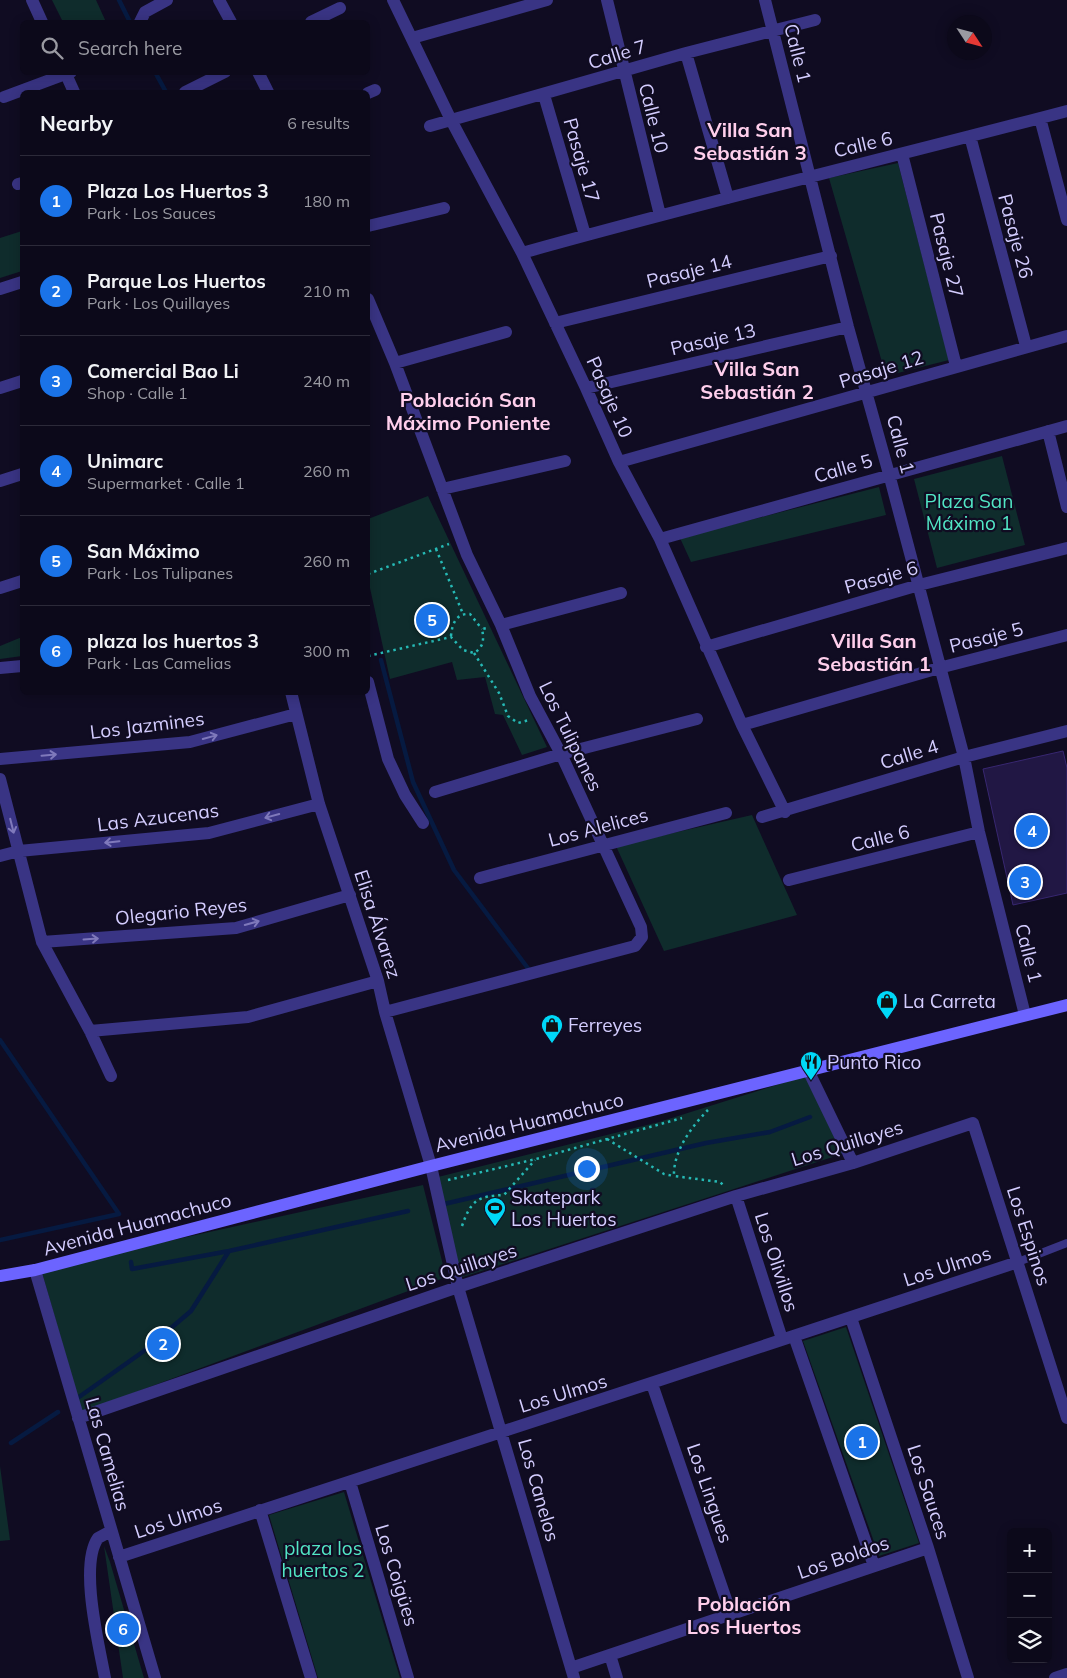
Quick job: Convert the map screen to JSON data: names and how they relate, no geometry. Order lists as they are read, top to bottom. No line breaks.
{"streets":{"main road":["Avenida Huamachuco"],"street":["Calle 1","Calle 7","Calle 10","Calle 6","Pasaje 17","Pasaje 26","Pasaje 27","Pasaje 14","Pasaje 13","Pasaje 12","Pasaje 10","Calle 5","Pasaje 6","Pasaje 5","Los Jazmines","Los Tulipanes","Calle 4","Las Azucenas","Los Alelices","Olegario Reyes","Elisa Álvarez","Los Quillayes","Los Espinos","Los Olivillos","Los Ulmos","Las Camelias","Los Canelos","Los Sauces","Los Lingues","Los Boldos","Los Coigües"]},"crossings":[["Calle 1","Calle 7"],["Calle 1","Calle 6"],["Calle 1","Pasaje 14"],["Calle 1","Pasaje 13"],["Calle 1","Pasaje 12"],["Calle 1","Calle 5"],["Calle 1","Pasaje 6"],["Calle 1","Pasaje 5"],["Calle 1","Calle 4"],["Calle 1","Avenida Huamachuco"],["Calle 7","Calle 10"],["Calle 7","Pasaje 17"],["Calle 7","Pasaje 10"],["Calle 10","Calle 6"],["Calle 6","Pasaje 17"],["Calle 6","Pasaje 26"],["Calle 6","Pasaje 27"],["Calle 6","Pasaje 10"],["Pasaje 26","Pasaje 12"],["Pasaje 27","Pasaje 12"],["Pasaje 14","Pasaje 10"],["Pasaje 13","Pasaje 10"],["Pasaje 12","Pasaje 10"],["Pasaje 10","Calle 5"],["Pasaje 10","Pasaje 6"],["Pasaje 10","Pasaje 5"],["Pasaje 10","Calle 4"],["Los Jazmines","Elisa Álvarez"],["Los Tulipanes","Los Alelices"],["Los Tulipanes","Elisa Álvarez"],["Las Azucenas","Elisa Álvarez"],["Olegario Reyes","Elisa Álvarez"],["Elisa Álvarez","Avenida Huamachuco"],["Elisa Álvarez","Los Canelos"],["Avenida Huamachuco","Las Camelias"],["Avenida Huamachuco","Los Canelos"],["Los Quillayes","Los Espinos"],["Los Quillayes","Los Olivillos"],["Los Quillayes","Las Camelias"],["Los Quillayes","Los Canelos"],["Los Espinos","Los Ulmos"],["Los Olivillos","Los Ulmos"],["Los Ulmos","Las Camelias"],["Los Ulmos","Los Canelos"],["Los Ulmos","Los Sauces"],["Los Ulmos","Los Lingues"],["Los Ulmos","Los Coigües"],["Los Canelos","Los Boldos"],["Los Sauces","Los Boldos"],["Los Lingues","Los Boldos"]],"one_way":["Los Jazmines","Las Azucenas"],"districts":["Villa San Sebastián 3","Villa San Sebastián 2","Población San Máximo Poniente","Villa San Sebastián 1","Población Los Huertos"],"parks":["Plaza San Máximo 1","plaza los huertos 2"],"places":{"shop":["La Carreta","Ferreyes"],"restaurant":["Punto Rico"],"sports":["Skatepark Los Huertos"]},"north":"bottom right","page":{"search":"Search here","heading":["Nearby","6 results"],"list":[{"mark":"1","name":"Plaza Los Huertos 3","note":"Park · Los Sauces","value":"180 m"},{"mark":"2","name":"Parque Los Huertos","note":"Park · Los Quillayes","value":"210 m"},{"mark":"3","name":"Comercial Bao Li","note":"Shop · Calle 1","value":"240 m"},{"mark":"4","name":"Unimarc","note":"Supermarket · Calle 1","value":"260 m"},{"mark":"5","name":"San Máximo","note":"Park · Los Tulipanes","value":"260 m"},{"mark":"6","name":"plaza los huertos 3","note":"Park · Las Camelias","value":"300 m"}],"pins":["5","4","3","2","1","6"],"map_buttons":["+","−"]}}
